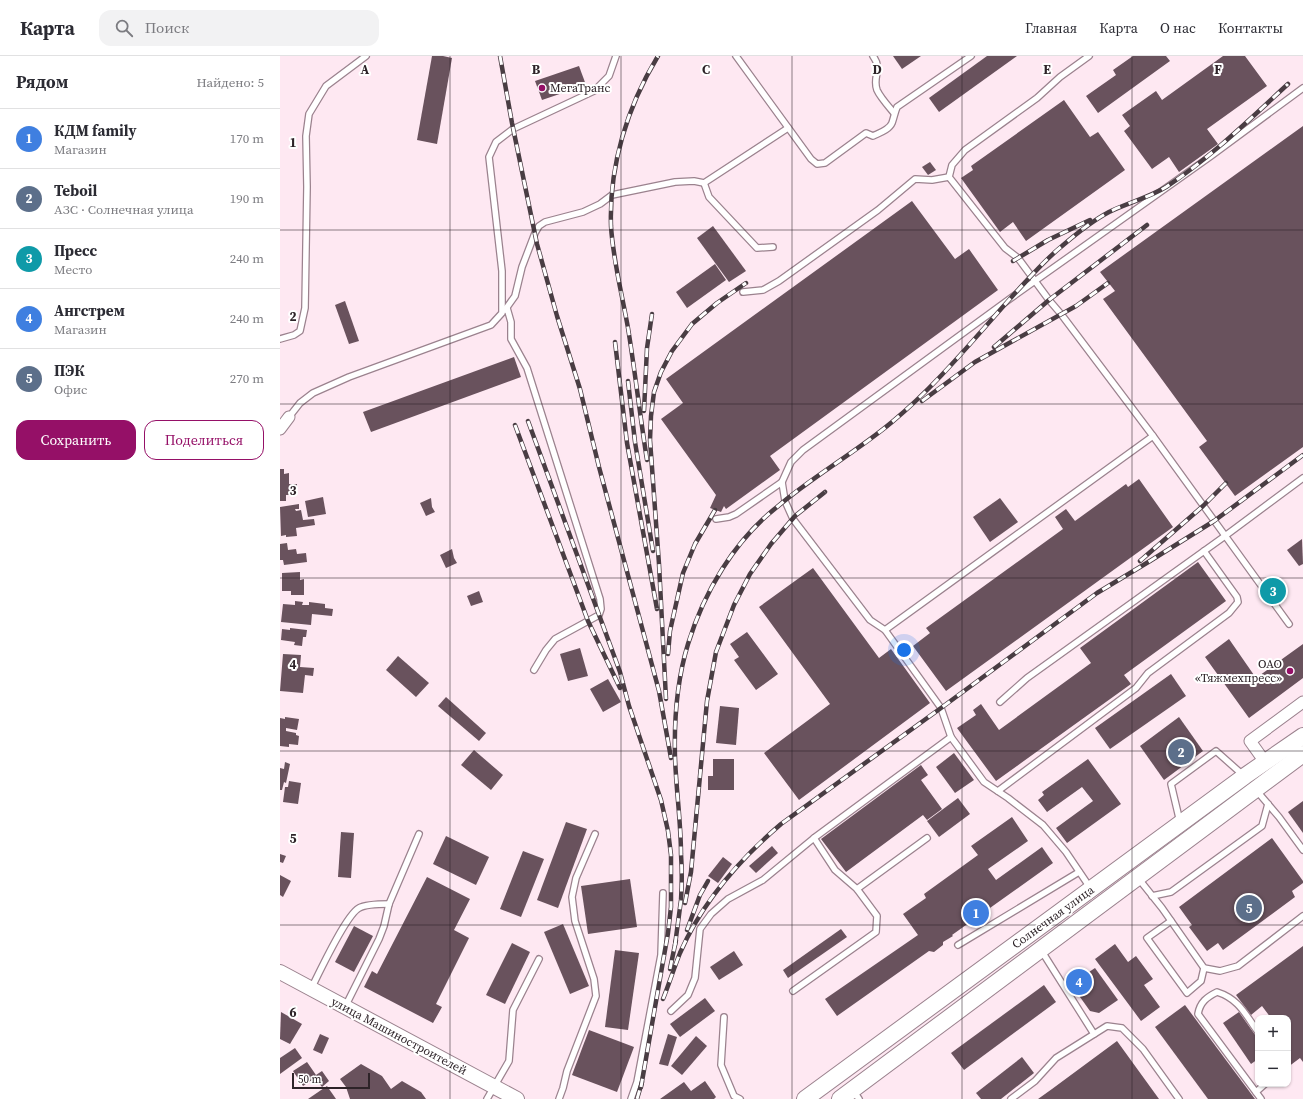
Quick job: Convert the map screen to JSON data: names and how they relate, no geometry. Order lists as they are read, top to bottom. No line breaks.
{"streets":{"main road":["Солнечная улица"],"street":["улица Машиностроителей"]},"places":["МегаТранс","ОАО «Тяжмехпресс»"],"scale_bar":"50 m","page":{"header":"Карта","search":"Поиск","nav":["Главная","Карта","О нас","Контакты"],"heading":["Рядом","Найдено: 5"],"list":[{"mark":"1","name":"КДМ family","note":"Магазин","value":"170 m"},{"mark":"2","name":"Teboil","note":"АЗС · Солнечная улица","value":"190 m"},{"mark":"3","name":"Пресс","note":"Место","value":"240 m"},{"mark":"4","name":"Ангстрем","note":"Магазин","value":"240 m"},{"mark":"5","name":"ПЭК","note":"Офис","value":"270 m"}],"buttons":["Сохранить","Поделиться"],"pins":["3","2","5","1","4"],"map_buttons":["+","−"],"scale":"50 m"},"grid":{"columns":["A","B","C","D","E","F"],"rows":["1","2","3","4","5","6"]}}
